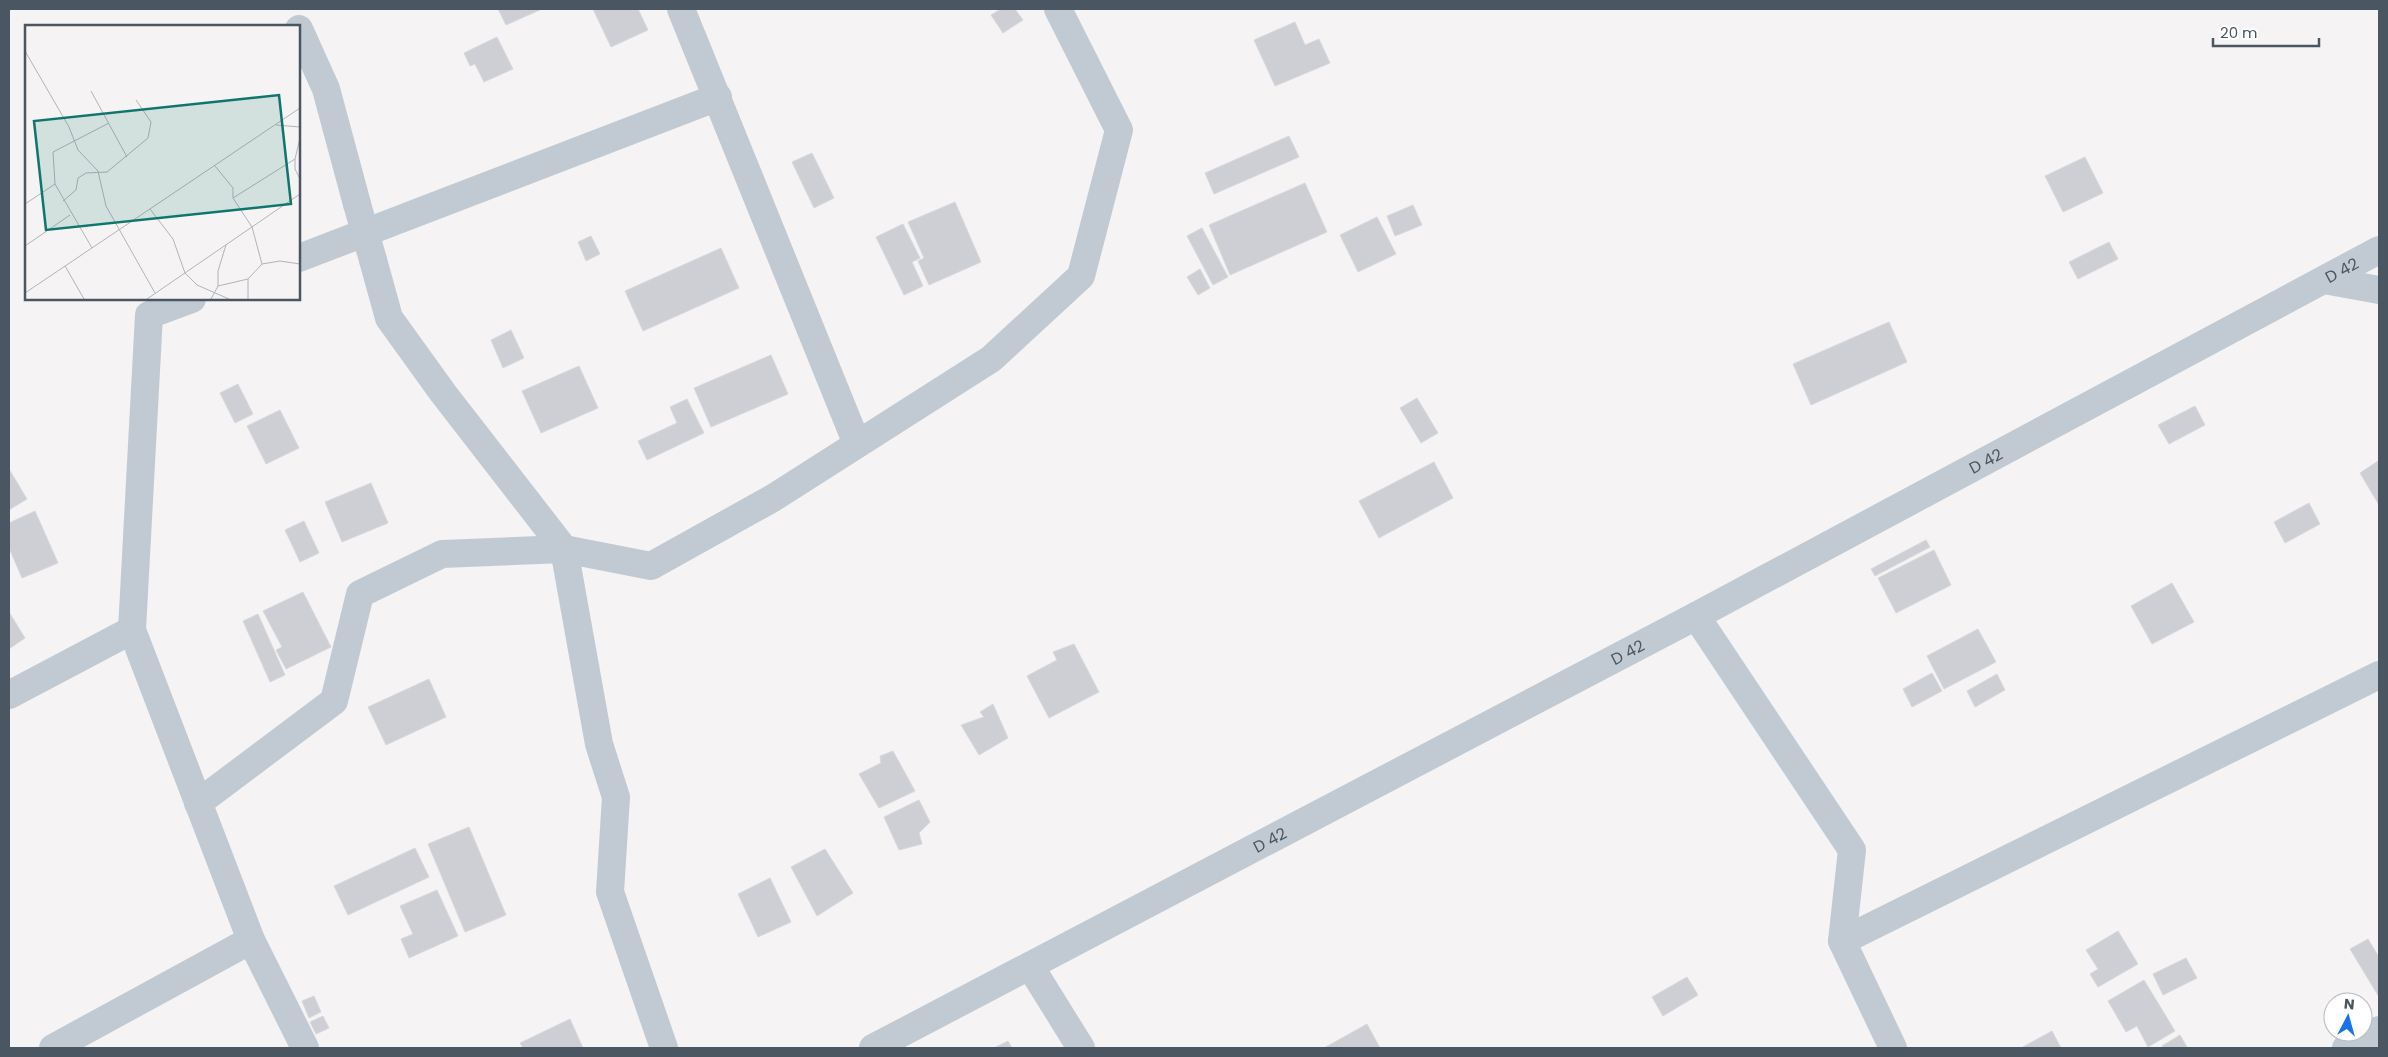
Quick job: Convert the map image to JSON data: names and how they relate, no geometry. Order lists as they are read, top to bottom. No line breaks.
{"streets":{"street":["D 42"]},"scale_bar":"20 m","north":"top"}
